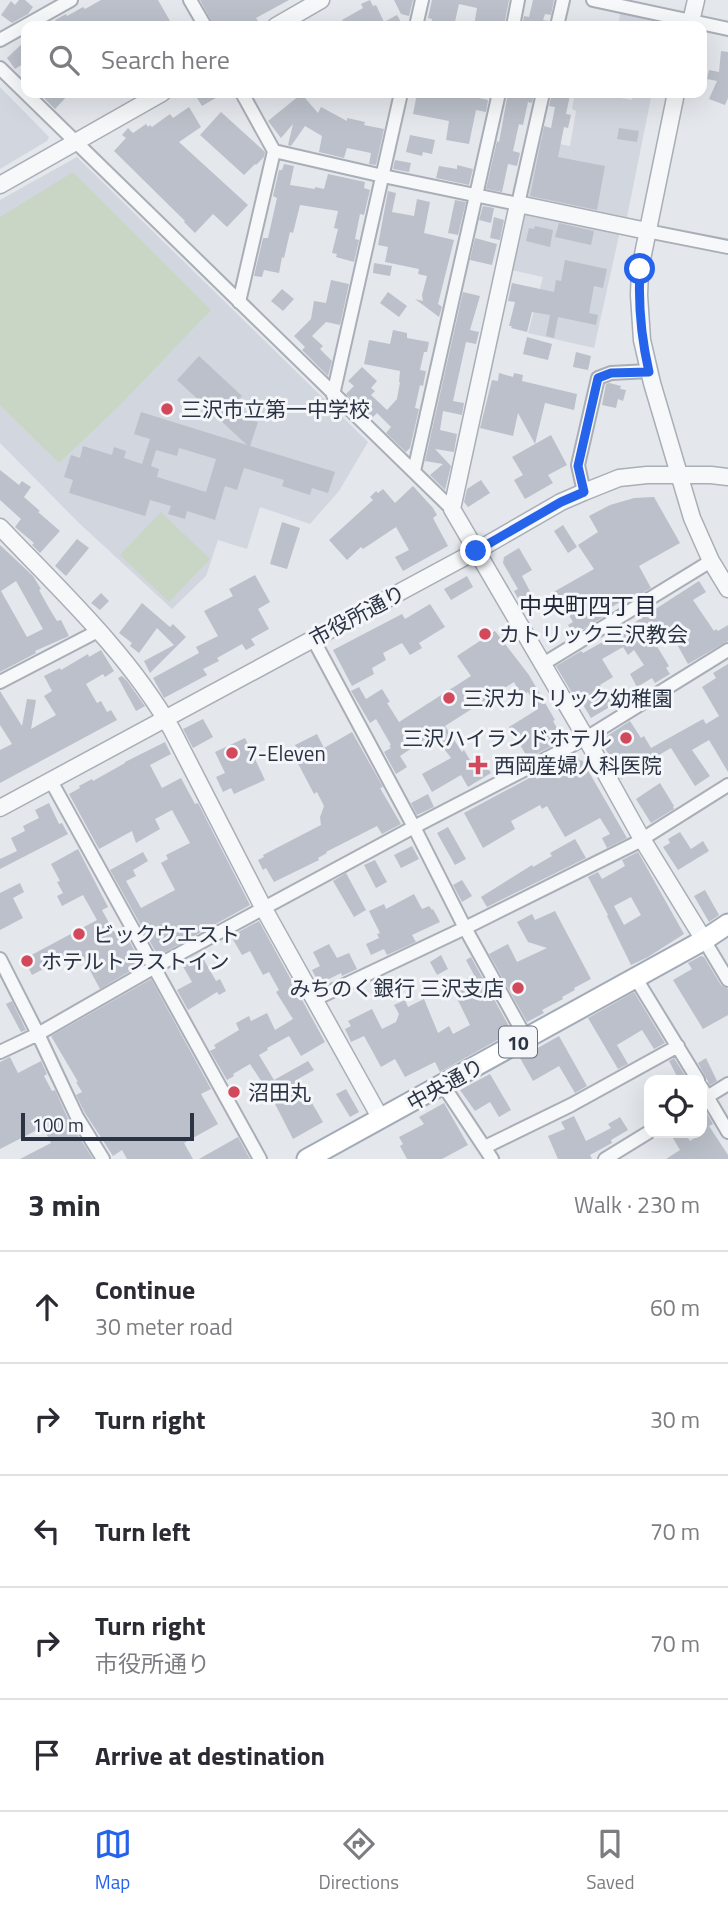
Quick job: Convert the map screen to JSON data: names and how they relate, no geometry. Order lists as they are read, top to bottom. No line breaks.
{"streets":{"main road":["10","中央通り"],"street":["市役所通り"]},"districts":["中央町四丁目"],"places":{"other":["三沢市立第一中学校","カトリック三沢教会","三沢カトリック幼稚園","三沢ハイランドホテル","7-Eleven","ビックウエスト","ホテルトラストイン","みちのく銀行 三沢支店","沼田丸"],"health":["西岡産婦人科医院"]},"scale_bar":"100 m","page":{"search":"Search here","scale":"100 m","heading":["3 min","Walk · 230 m"],"list":[["Continue","30 meter road","60 m"],["Turn right","30 m"],["Turn left","70 m"],["Turn right","市役所通り","70 m"],"Arrive at destination"],"nav":["Map","Directions","Saved"]}}
